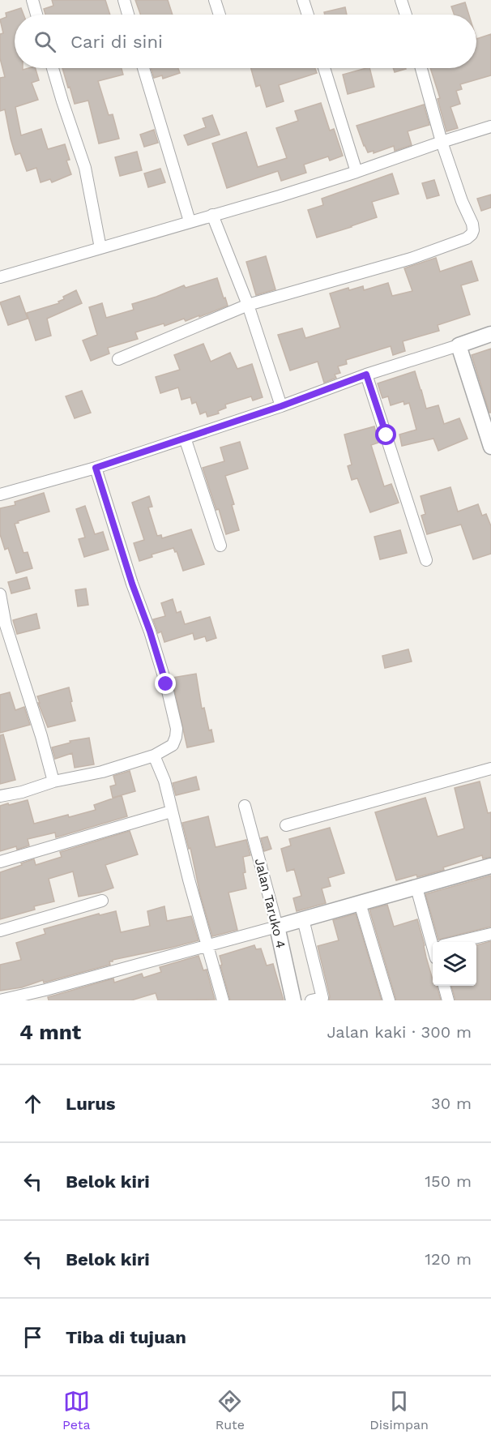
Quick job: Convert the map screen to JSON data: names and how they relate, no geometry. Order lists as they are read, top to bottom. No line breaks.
{"streets":{"street":["Jalan Taruko 4"]},"page":{"search":"Cari di sini","heading":["4 mnt","Jalan kaki · 300 m"],"list":[["Lurus","30 m"],["Belok kiri","150 m"],["Belok kiri","120 m"],"Tiba di tujuan"],"nav":["Peta","Rute","Disimpan"]}}
